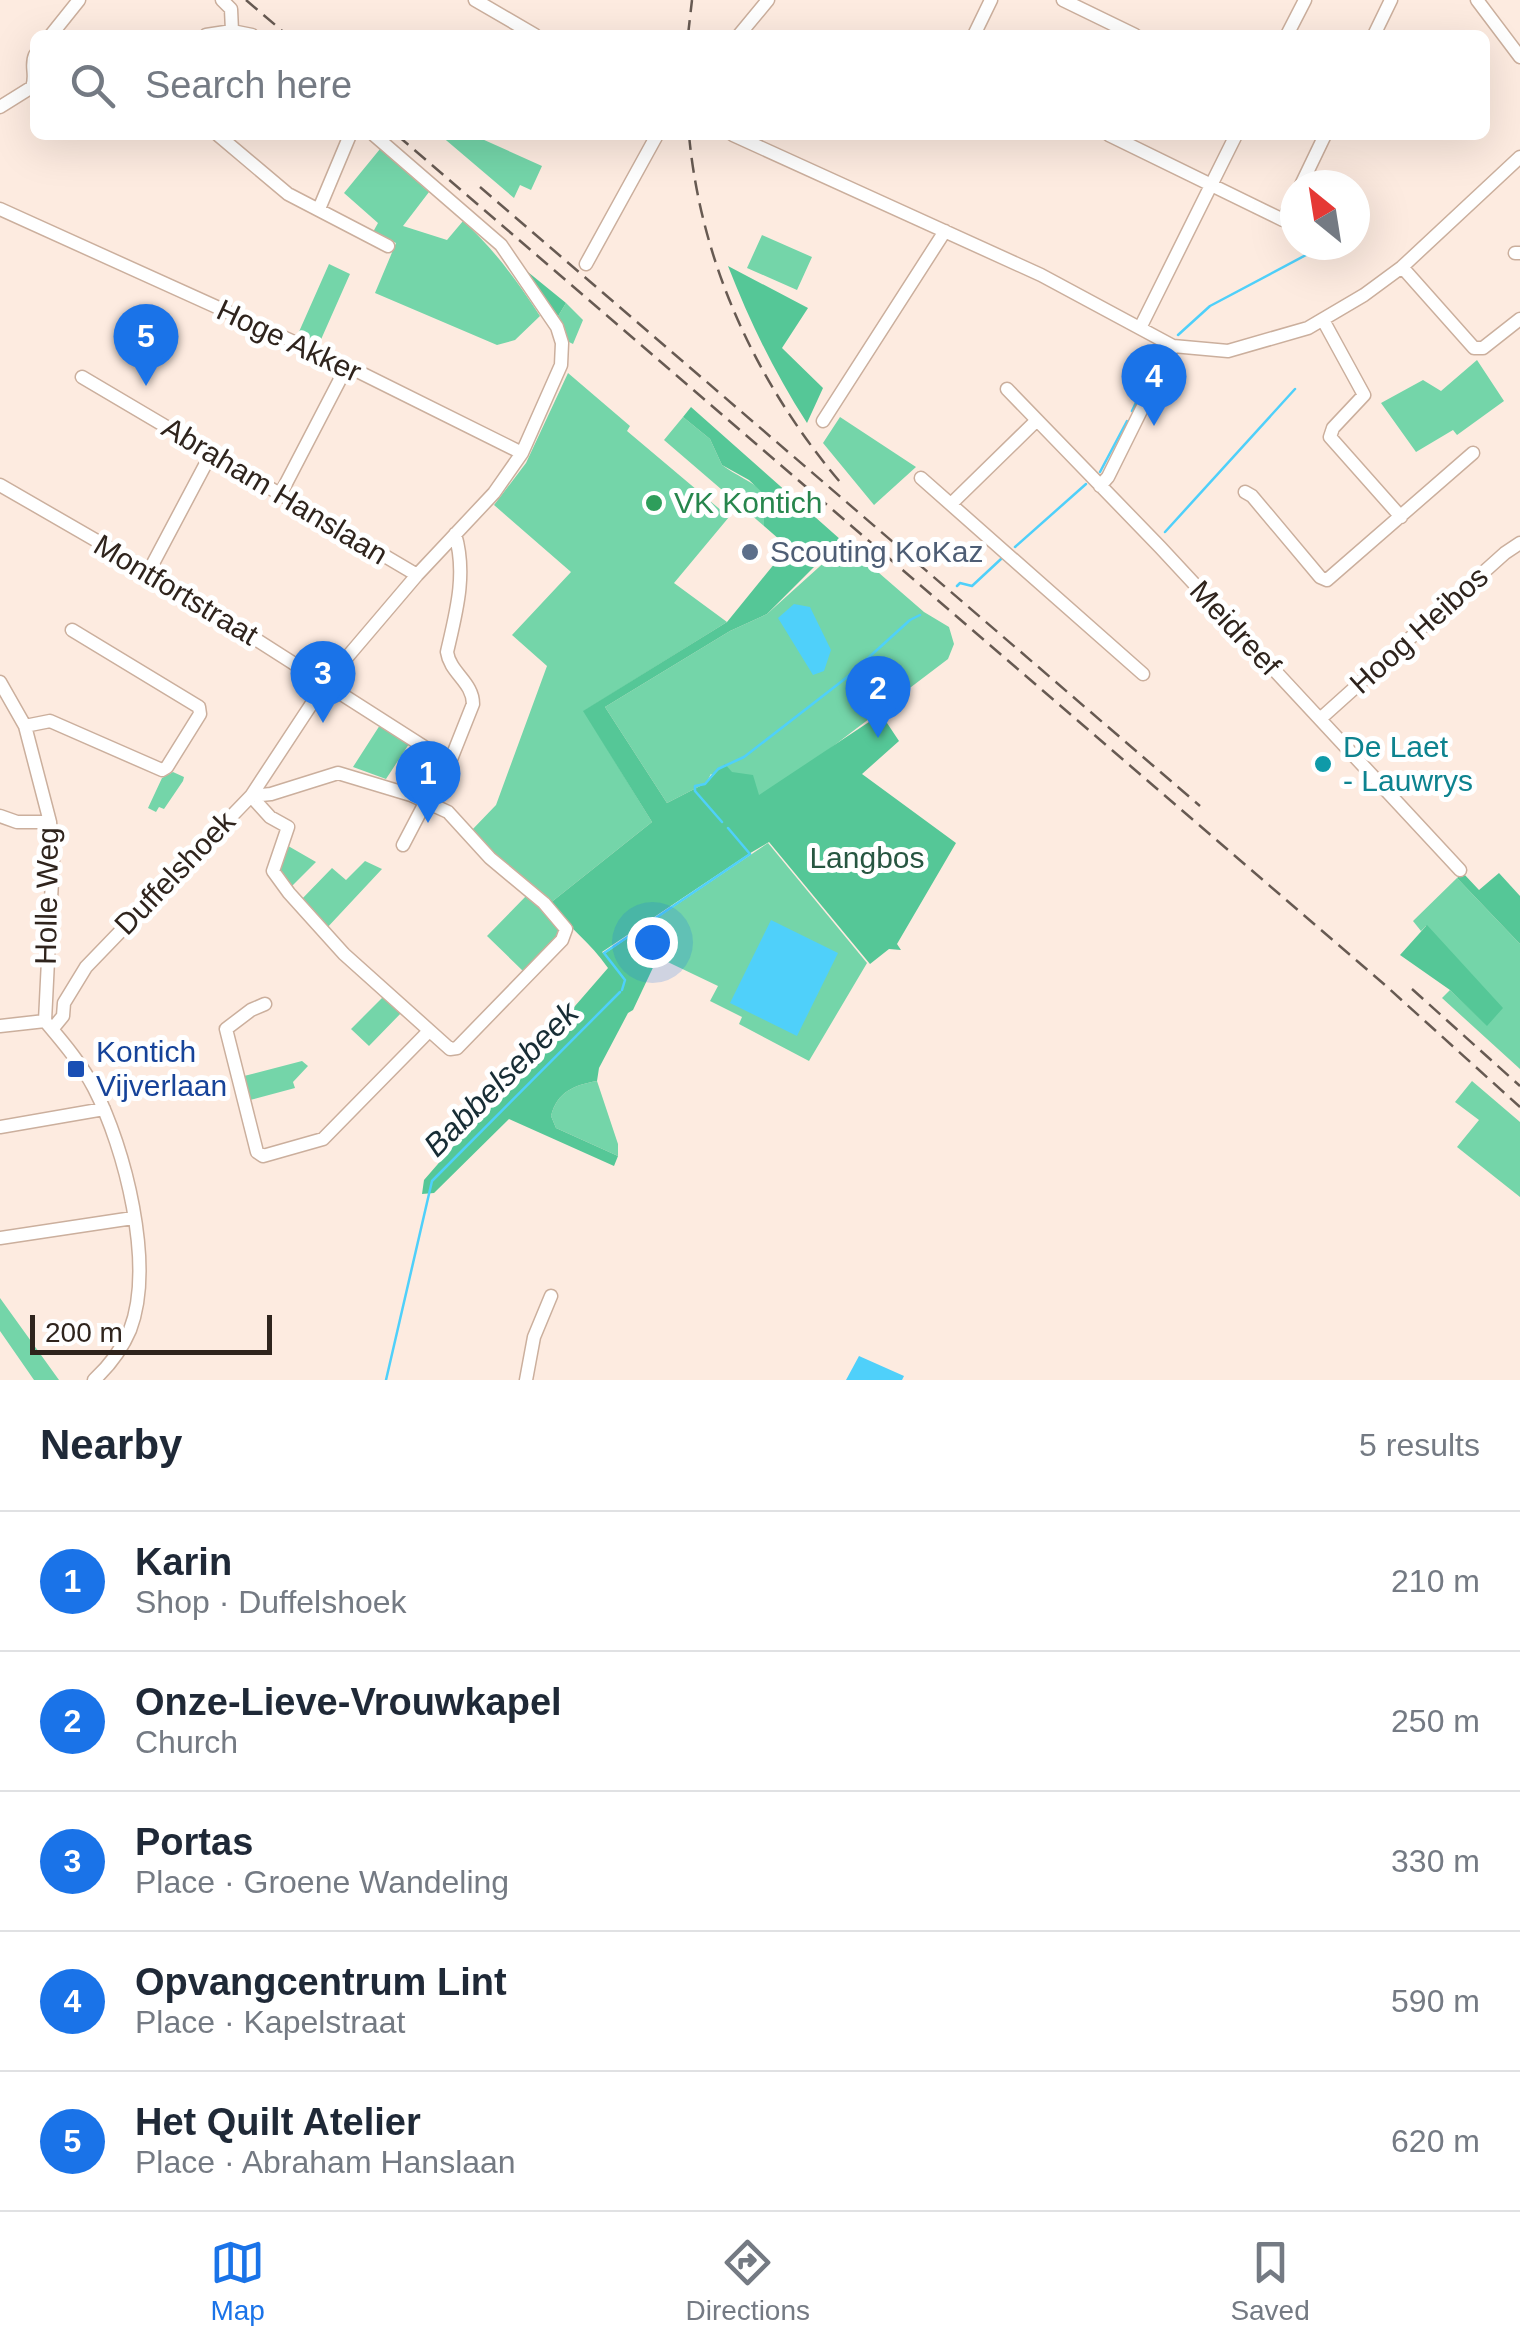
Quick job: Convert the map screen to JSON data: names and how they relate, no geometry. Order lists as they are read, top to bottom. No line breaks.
{"streets":{"street":["Hoge Akker","Abraham Hanslaan","Montfortstraat","Meidreef","Hoog Heibos","Duffelshoek","Holle Weg"]},"crossings":[["Meidreef","Hoog Heibos"]],"water":["Babbelsebeek"],"parks":["Langbos"],"places":{"other":["VK Kontich","Scouting KoKaz","De Laet - Lauwrys"],"transit":["Kontich Vijverlaan"]},"scale_bar":"200 m","north":"top left","page":{"search":"Search here","pins":["5","4","3","2","1"],"scale":"200 m","heading":["Nearby","5 results"],"list":[{"mark":"1","name":"Karin","note":"Shop · Duffelshoek","value":"210 m"},{"mark":"2","name":"Onze-Lieve-Vrouwkapel","note":"Church","value":"250 m"},{"mark":"3","name":"Portas","note":"Place · Groene Wandeling","value":"330 m"},{"mark":"4","name":"Opvangcentrum Lint","note":"Place · Kapelstraat","value":"590 m"},{"mark":"5","name":"Het Quilt Atelier","note":"Place · Abraham Hanslaan","value":"620 m"}],"nav":["Map","Directions","Saved"]}}
